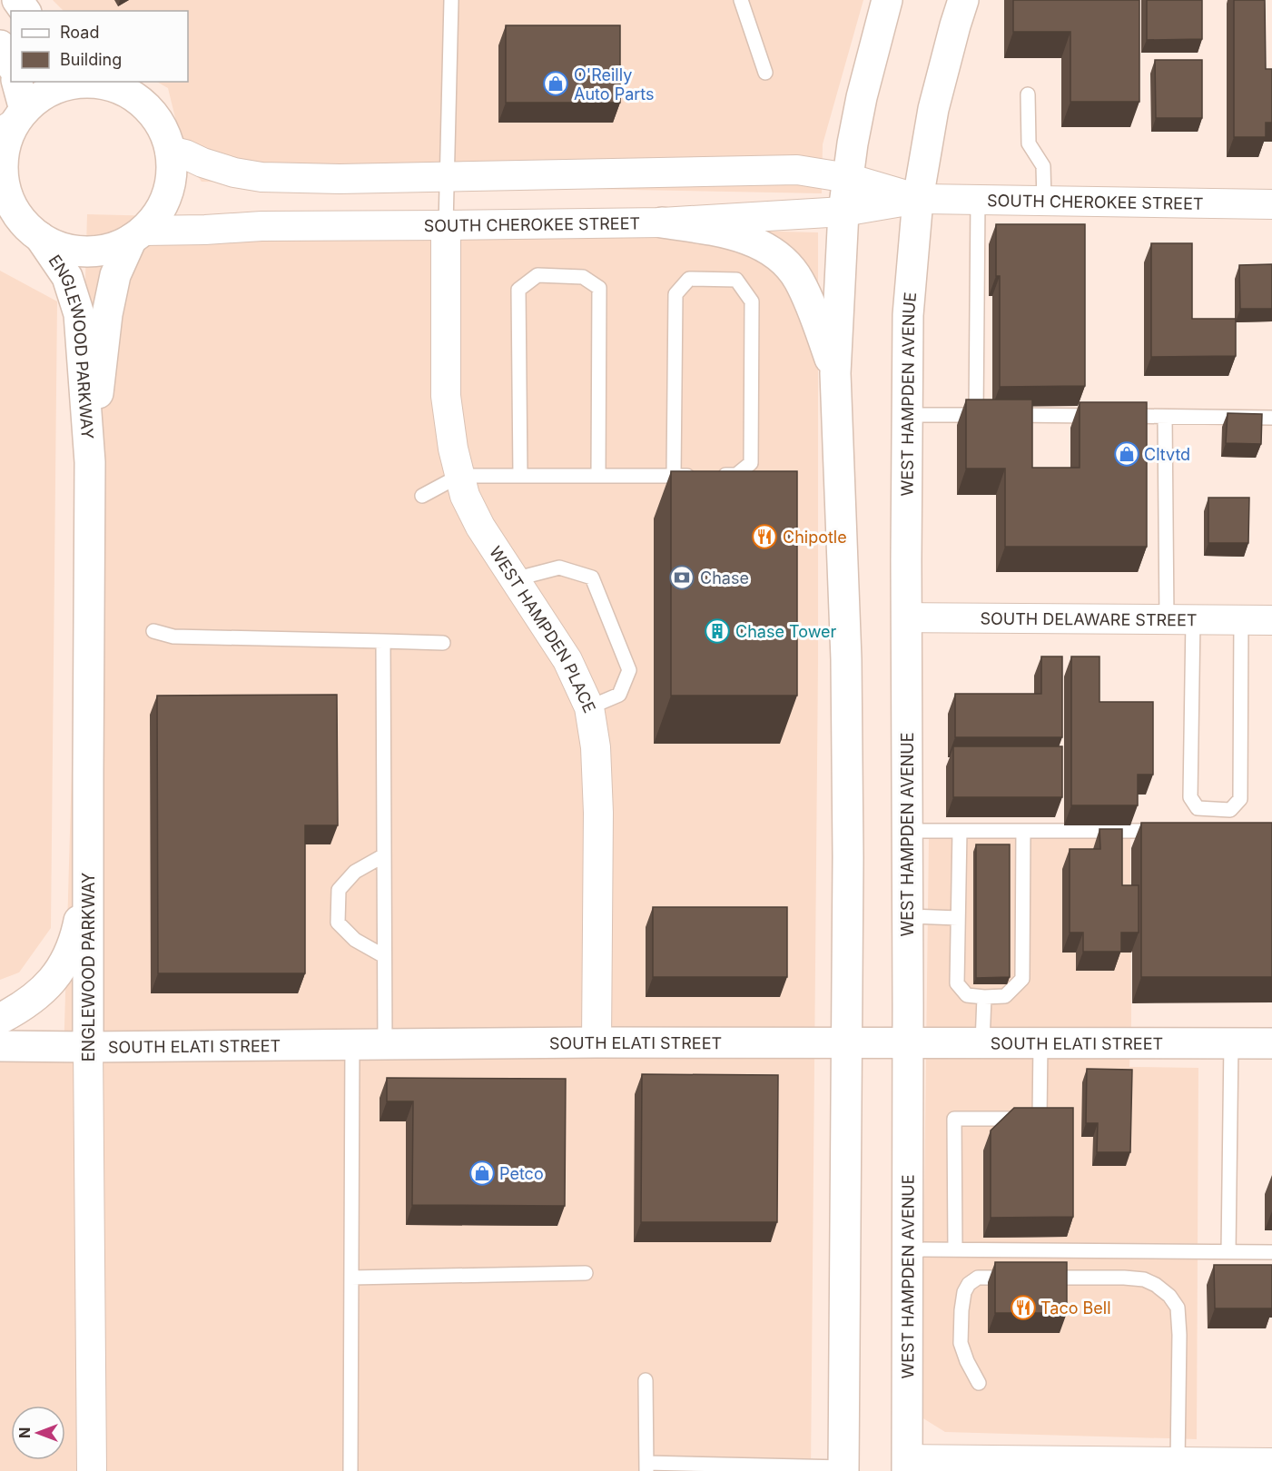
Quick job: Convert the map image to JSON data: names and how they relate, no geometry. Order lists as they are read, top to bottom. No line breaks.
{"streets":{"main road":["ENGLEWOOD PARKWAY","WEST HAMPDEN AVENUE","SOUTH ELATI STREET"],"street":["SOUTH CHEROKEE STREET","SOUTH DELAWARE STREET","WEST HAMPDEN PLACE"]},"crossings":[["SOUTH CHEROKEE STREET","ENGLEWOOD PARKWAY"],["SOUTH CHEROKEE STREET","WEST HAMPDEN AVENUE"],["SOUTH CHEROKEE STREET","WEST HAMPDEN PLACE"],["ENGLEWOOD PARKWAY","SOUTH ELATI STREET"],["WEST HAMPDEN AVENUE","SOUTH DELAWARE STREET"],["WEST HAMPDEN AVENUE","SOUTH ELATI STREET"],["WEST HAMPDEN PLACE","SOUTH ELATI STREET"]],"places":{"shop":["O'Reilly Auto Parts","Cltvtd","Petco"],"restaurant":["Chipotle","Taco Bell"],"bank":["Chase"],"building":["Chase Tower"]},"legend":["Road","Building"],"north":"left"}
